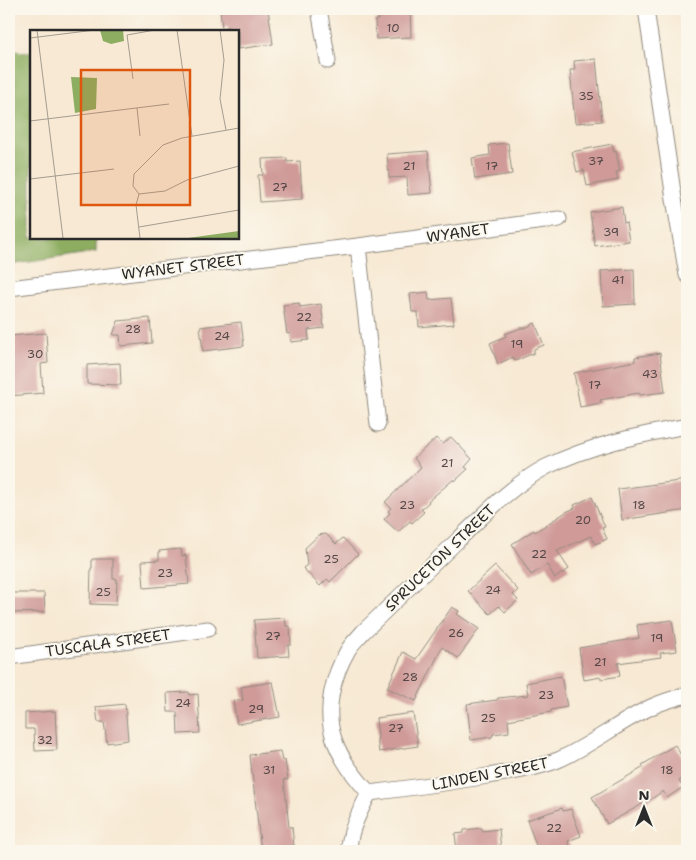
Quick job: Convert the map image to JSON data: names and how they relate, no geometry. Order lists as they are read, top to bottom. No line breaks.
{"streets":{"street":["WYANET","WYANET STREET","SPRUCETON STREET","TUSCALA STREET","LINDEN STREET"]},"crossings":[["WYANET","WYANET STREET"],["SPRUCETON STREET","LINDEN STREET"]],"house_numbers":["10","35","37","21","17","27","39","41","22","28","24","19","30","43","17","21","23","18","20","22","25","23","24","25","26","27","19","21","28","23","24","29","25","27","32","31","18","22"],"north":"top"}
